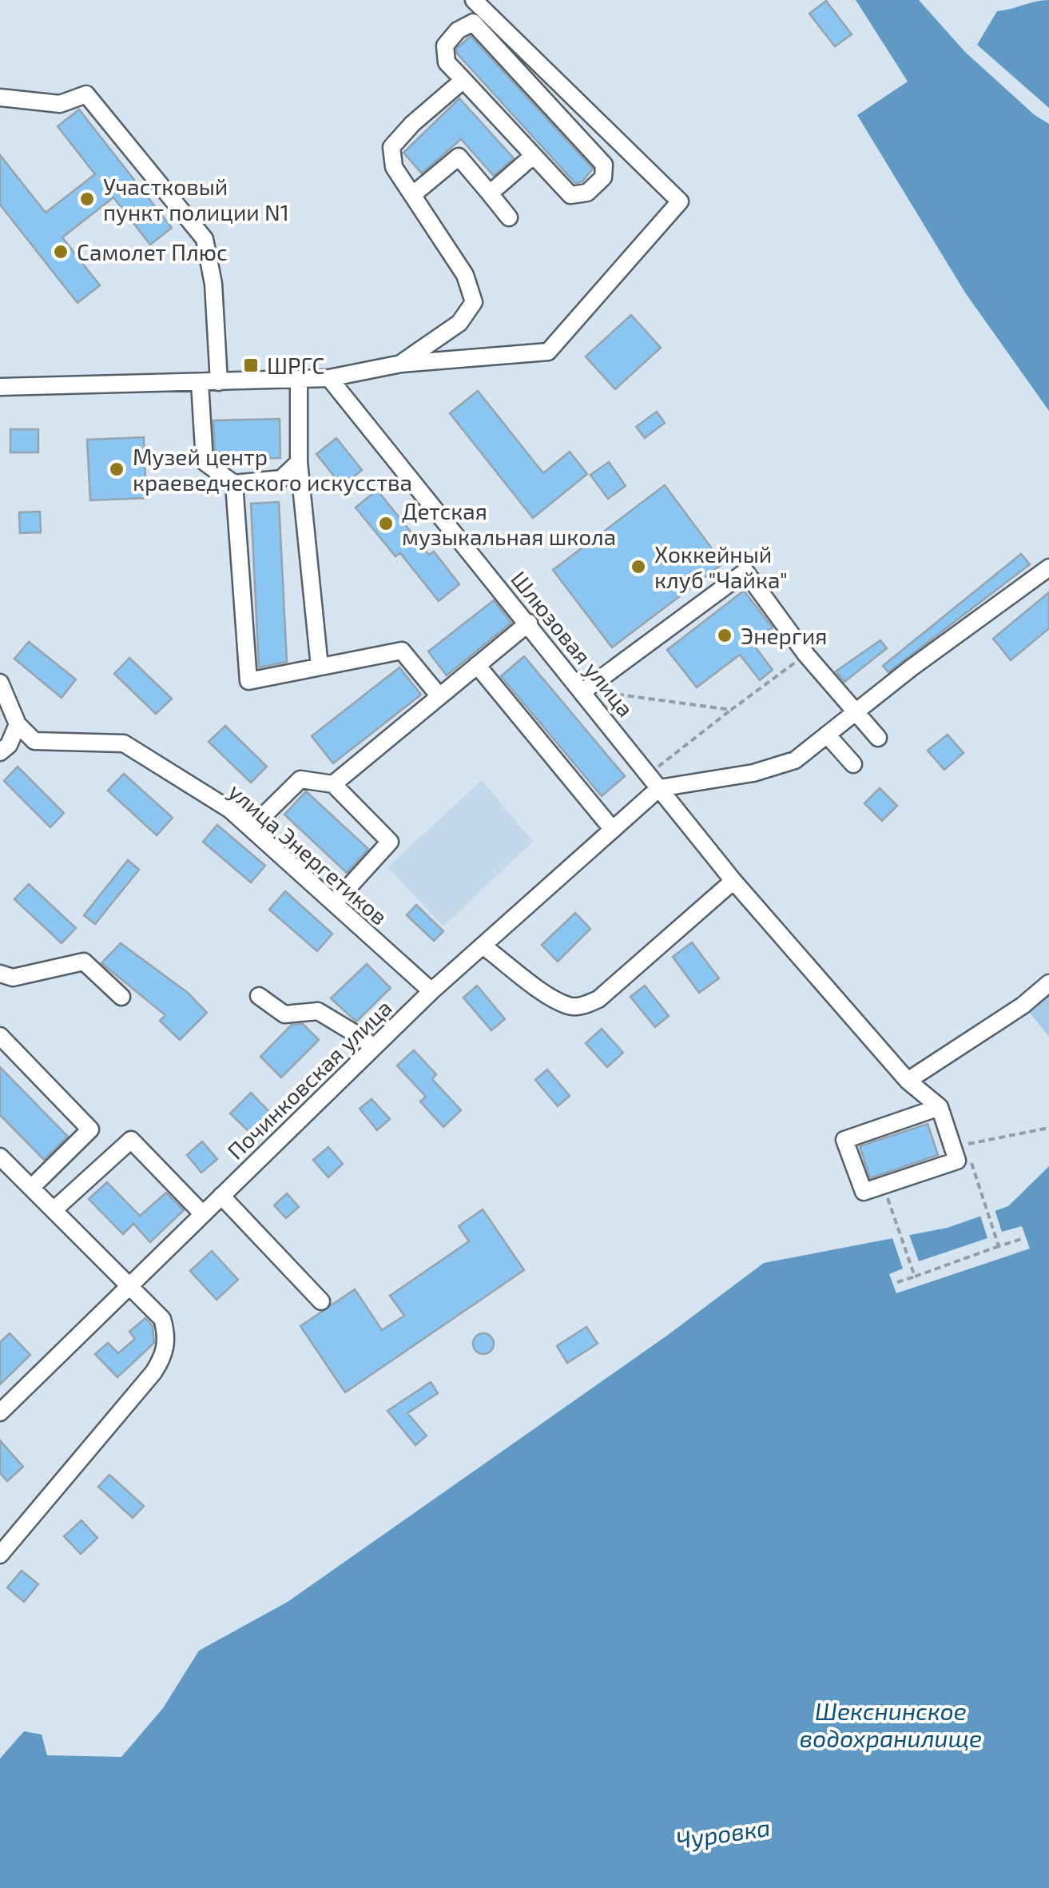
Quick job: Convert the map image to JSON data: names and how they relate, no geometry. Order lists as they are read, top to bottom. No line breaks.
{"streets":{"street":["Шлюзовая улица","улица Энергетиков","Починковская улица"]},"crossings":[["Шлюзовая улица","Починковская улица"],["улица Энергетиков","Починковская улица"]],"water":["Шекснинское водохранилище","Чуровка"],"places":{"other":["Участковый пункт полиции N1","Самолет Плюс","Музей центр краеведческого искусства","Детская музыкальная школа","Хоккейный клуб \"Чайка\"","Энергия"],"transit":["ШРГС"]}}
